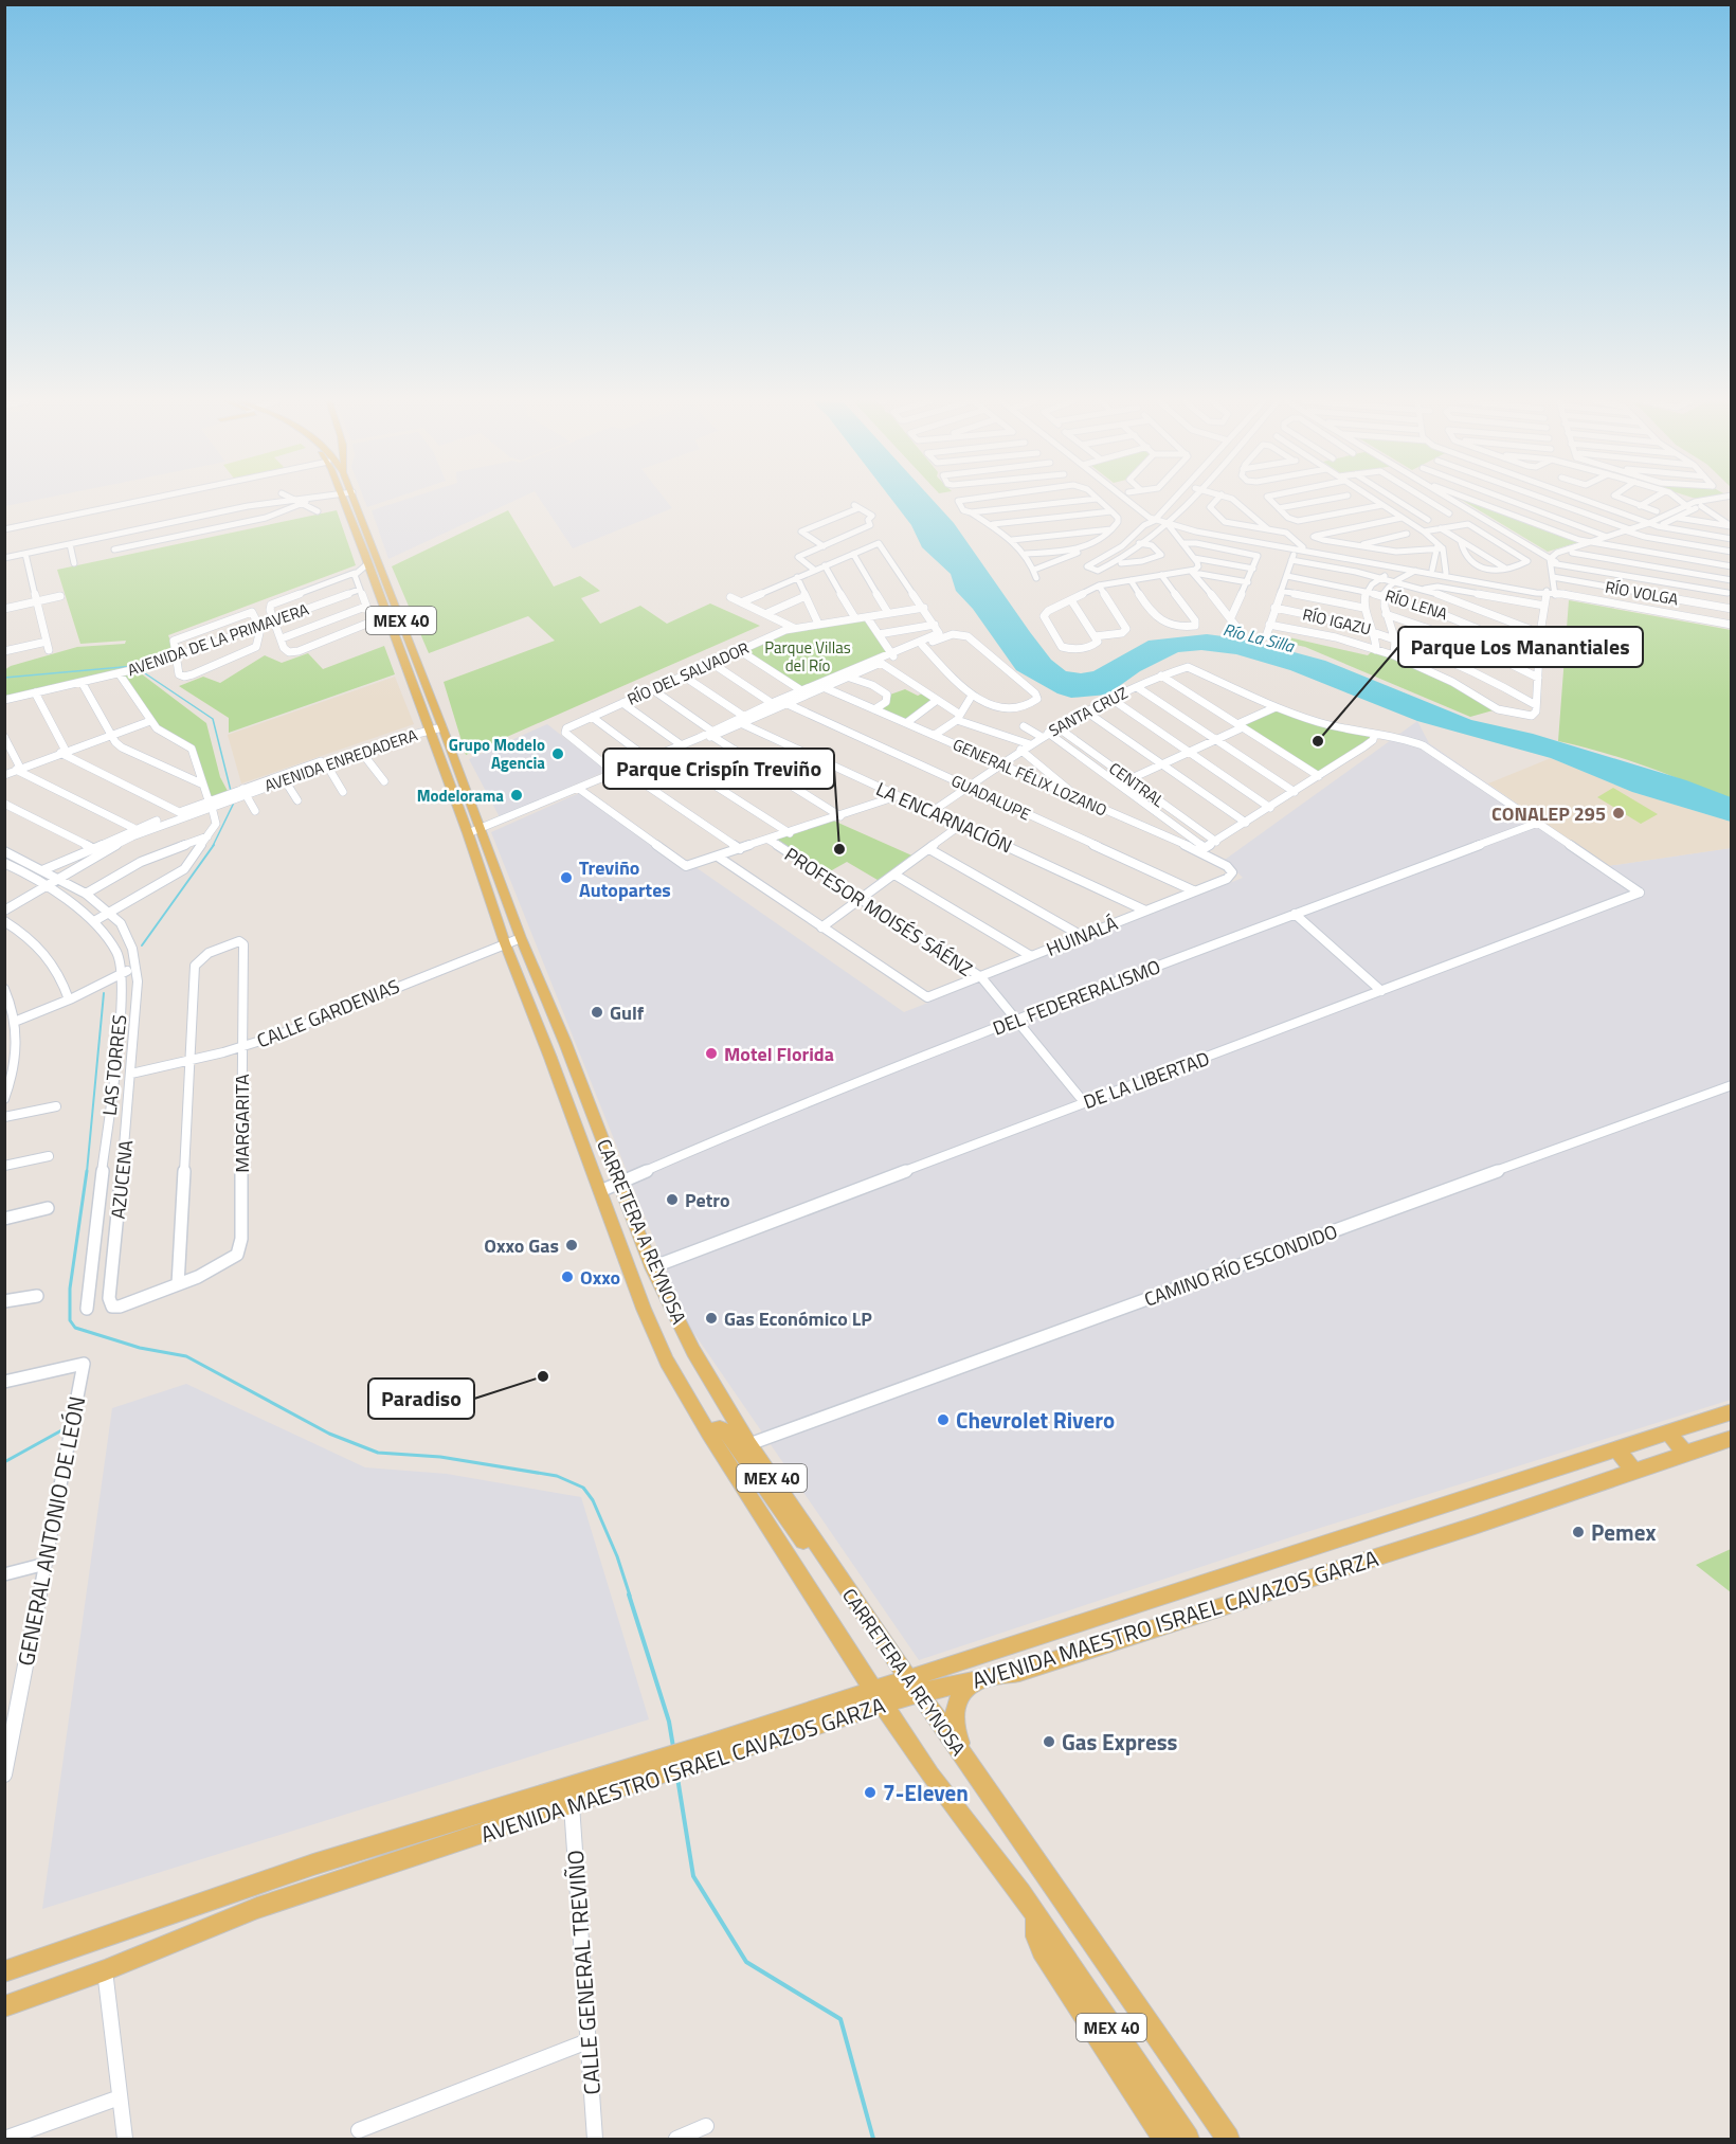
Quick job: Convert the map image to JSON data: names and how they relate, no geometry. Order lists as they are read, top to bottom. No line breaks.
{"streets":{"main road":["MEX 40","CARRETERA A REYNOSA","AVENIDA MAESTRO ISRAEL CAVAZOS GARZA"],"street":["RÍO VOLGA","RÍO LENA","RÍO IGAZU","AVENIDA DE LA PRIMAVERA","RÍO DEL SALVADOR","SANTA CRUZ","AVENIDA ENREDADERA","GENERAL FÉLIX LOZANO","CENTRAL","GUADALUPE","LA ENCARNACIÓN","PROFESOR MOISÉS SÁÉNZ","HUINALÁ","DEL FEDERERALISMO","CALLE GARDENIAS","LAS TORRES","DE LA LIBERTAD","MARGARITA","AZUCENA","CAMINO RÍO ESCONDIDO","GENERAL ANTONIO DE LEÓN","CALLE GENERAL TREVIÑO"]},"crossings":[["RÍO DEL SALVADOR","LA ENCARNACIÓN"],["SANTA CRUZ","GENERAL FÉLIX LOZANO"],["SANTA CRUZ","CENTRAL"],["SANTA CRUZ","GUADALUPE"],["SANTA CRUZ","LA ENCARNACIÓN"],["AVENIDA ENREDADERA","CARRETERA A REYNOSA"],["GENERAL FÉLIX LOZANO","CENTRAL"],["GENERAL FÉLIX LOZANO","HUINALÁ"],["GUADALUPE","HUINALÁ"],["LA ENCARNACIÓN","HUINALÁ"],["PROFESOR MOISÉS SÁÉNZ","HUINALÁ"],["PROFESOR MOISÉS SÁÉNZ","DEL FEDERERALISMO"],["PROFESOR MOISÉS SÁÉNZ","DE LA LIBERTAD"],["DEL FEDERERALISMO","DE LA LIBERTAD"],["DEL FEDERERALISMO","CARRETERA A REYNOSA"],["CALLE GARDENIAS","MARGARITA"],["CALLE GARDENIAS","AZUCENA"],["CALLE GARDENIAS","CARRETERA A REYNOSA"],["DE LA LIBERTAD","CARRETERA A REYNOSA"],["MARGARITA","AZUCENA"],["CARRETERA A REYNOSA","CAMINO RÍO ESCONDIDO"],["CARRETERA A REYNOSA","AVENIDA MAESTRO ISRAEL CAVAZOS GARZA"],["AVENIDA MAESTRO ISRAEL CAVAZOS GARZA","CALLE GENERAL TREVIÑO"]],"water":["Río La Silla"],"parks":["Parque Villas del Río"],"places":["Parque Los Manantiales","Grupo Modelo Agencia","Modelorama","CONALEP 295","Parque Crispín Treviño","Treviño Autopartes","Gulf","Motel Florida","Petro","Oxxo Gas","Oxxo","Gas Económico LP","Paradiso","Chevrolet Rivero","Pemex","Gas Express","7-Eleven"]}
